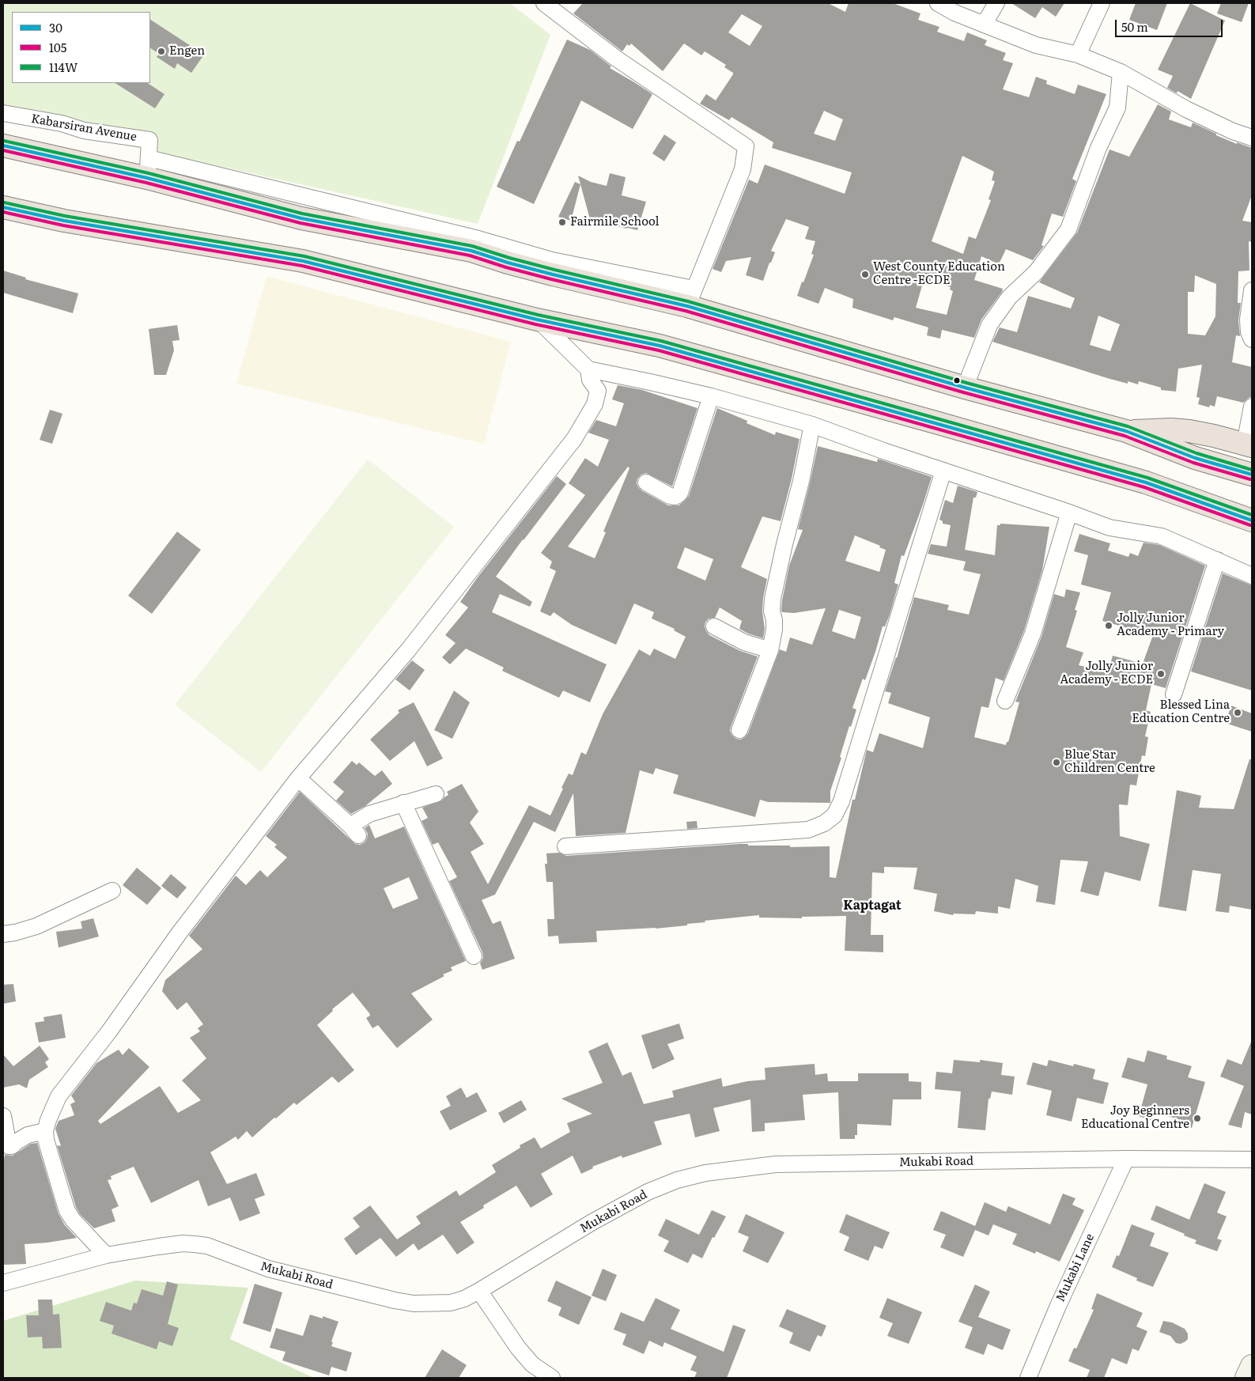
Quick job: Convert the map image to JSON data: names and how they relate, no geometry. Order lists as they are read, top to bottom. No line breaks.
{"streets":{"street":["Kabarsiran Avenue","Mukabi Road","Mukabi Lane"]},"crossings":[["Mukabi Road","Mukabi Lane"]],"districts":["Kaptagat"],"places":["Engen","Fairmile School","West County Education Centre -ECDE","Jolly Junior Academy - Primary","Jolly Junior Academy - ECDE","Blessed Lina Education Centre","Blue Star Children Centre","Joy Beginners Educational Centre"],"lines":["transit line 114W","transit line 30","transit line 105"],"legend":["30","105","114W"],"scale_bar":"50 m"}
